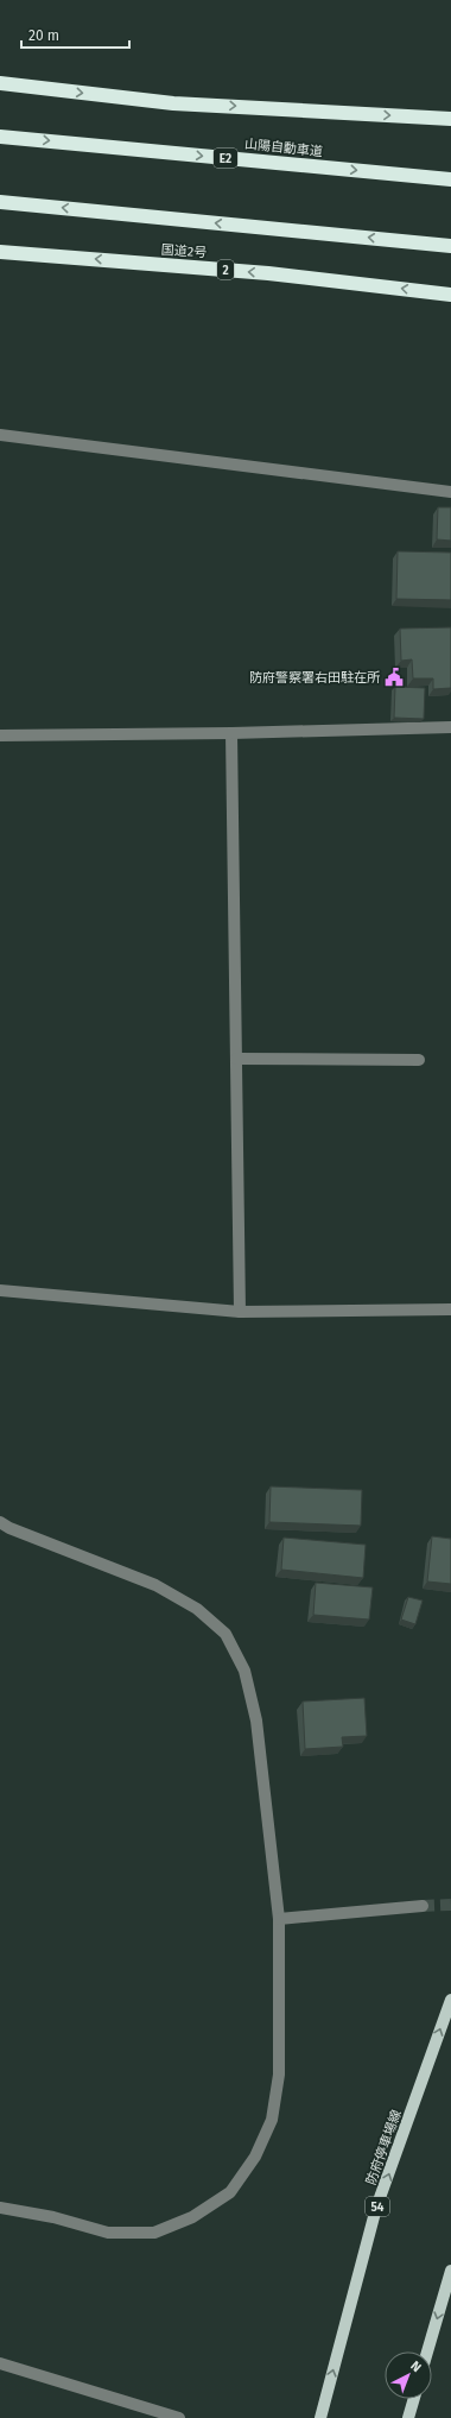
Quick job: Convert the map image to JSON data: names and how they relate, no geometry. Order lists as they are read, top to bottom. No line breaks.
{"streets":{"highway":["山陽自動車道","E2","国道2号","2"],"main road":["防府停車場線","54"]},"one_way":["防府停車場線"],"places":{"public building":["防府警察署右田駐在所"]},"scale_bar":"20 m","north":"top right"}
